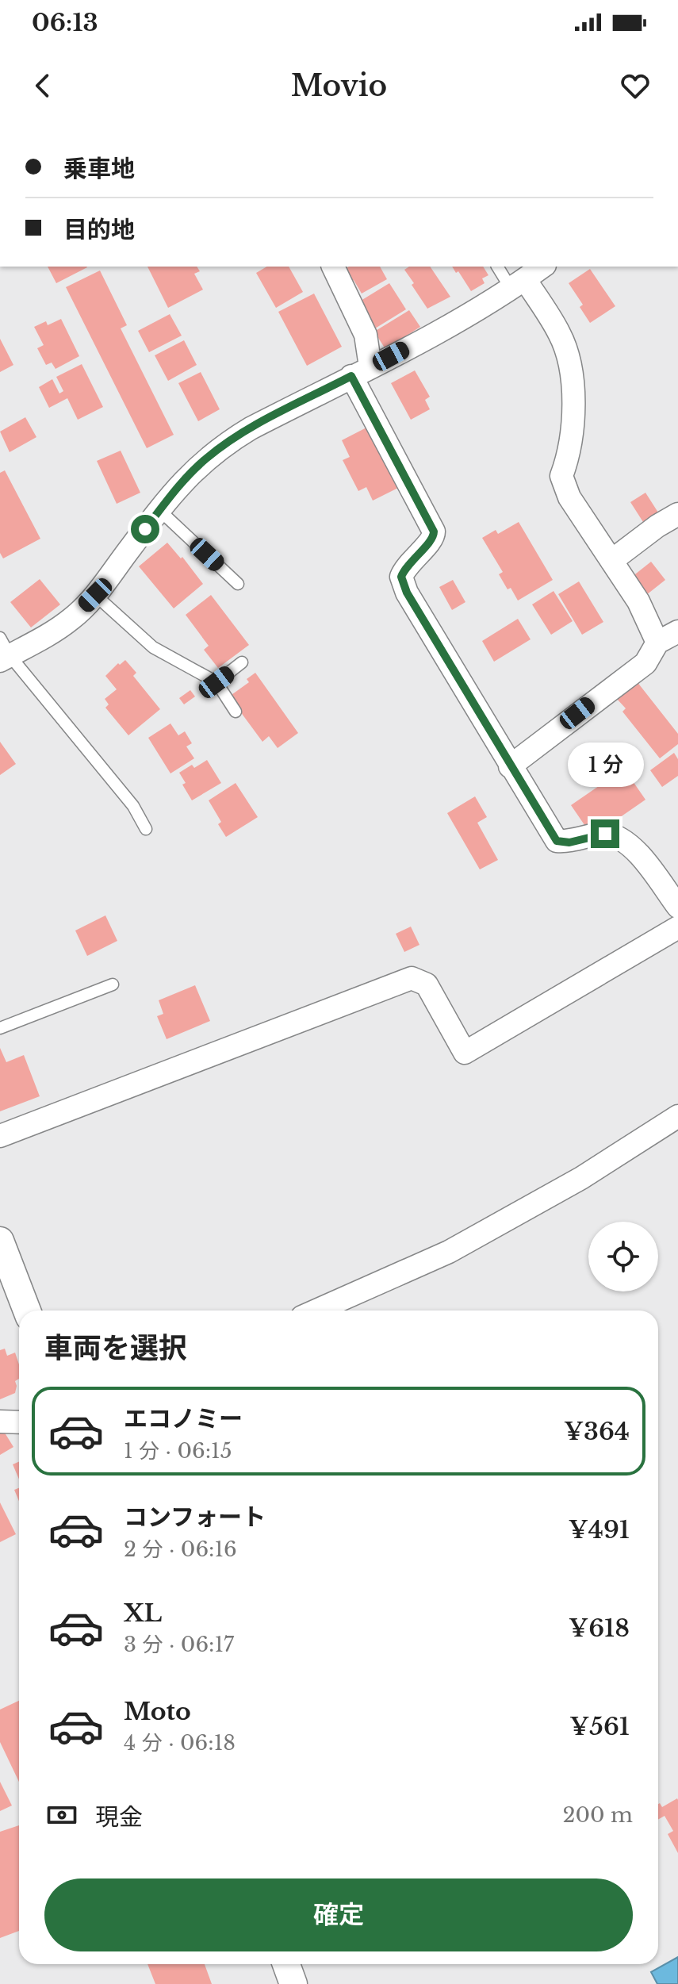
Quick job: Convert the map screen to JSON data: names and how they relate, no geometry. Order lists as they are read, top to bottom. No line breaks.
{"page":{"status":"06:13","header":"Movio","banner":["乗車地","目的地"],"bubble":"1 分","heading":"車両を選択","list":[{"name":"エコノミー","note":"1 分 · 06:15","value":"¥364"},{"name":"コンフォート","note":"2 分 · 06:16","value":"¥491"},{"name":"XL","note":"3 分 · 06:17","value":"¥618"},{"name":"Moto","note":"4 分 · 06:18","value":"¥561"}],"pay":["現金","200 m"],"buttons":"確定"}}
